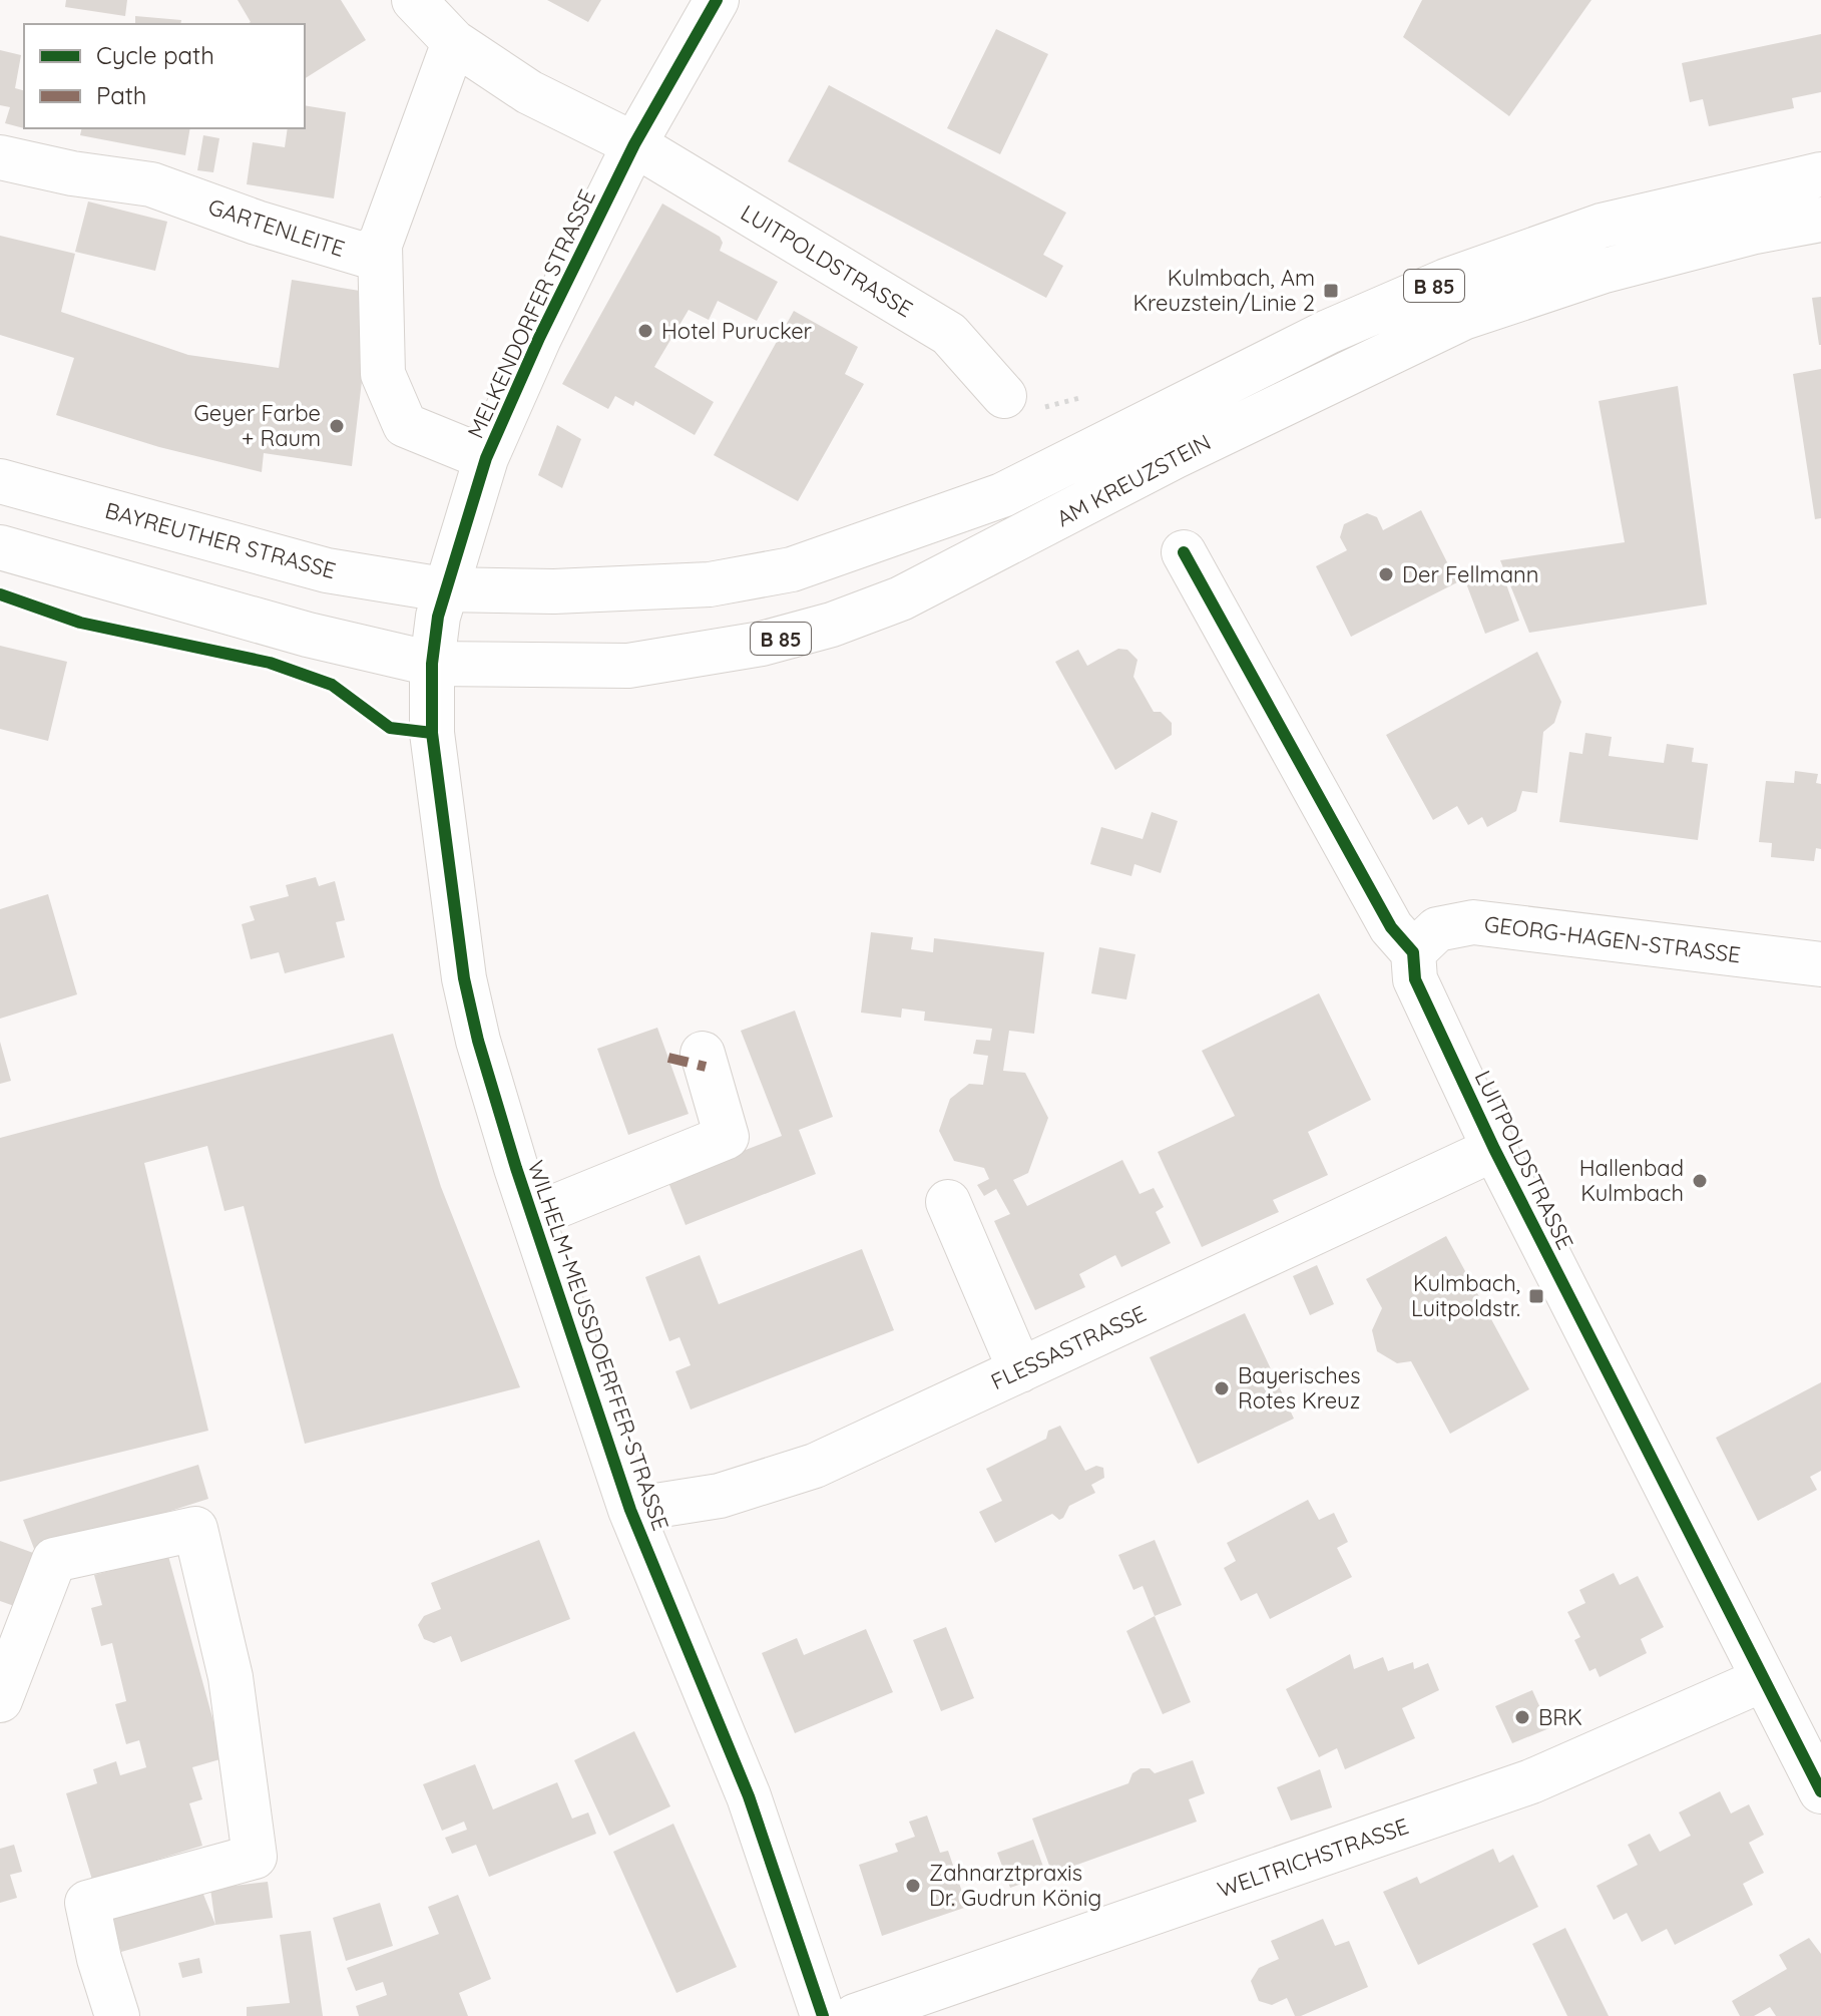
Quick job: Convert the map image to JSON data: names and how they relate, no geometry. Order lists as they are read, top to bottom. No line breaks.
{"streets":{"street":["GARTENLEITE","LUITPOLDSTRASSE","B 85","MELKENDORFER STRASSE","AM KREUZSTEIN","BAYREUTHER STRASSE","GEORG-HAGEN-STRASSE","WILHELM-MEUSSDOERFFER-STRASSE","FLESSASTRASSE","WELTRICHSTRASSE"]},"crossings":[["GARTENLEITE","MELKENDORFER STRASSE"],["LUITPOLDSTRASSE","MELKENDORFER STRASSE"],["LUITPOLDSTRASSE","GEORG-HAGEN-STRASSE"],["LUITPOLDSTRASSE","FLESSASTRASSE"],["LUITPOLDSTRASSE","WELTRICHSTRASSE"],["B 85","MELKENDORFER STRASSE"],["B 85","AM KREUZSTEIN"],["B 85","WILHELM-MEUSSDOERFFER-STRASSE"],["MELKENDORFER STRASSE","AM KREUZSTEIN"],["MELKENDORFER STRASSE","BAYREUTHER STRASSE"],["MELKENDORFER STRASSE","WILHELM-MEUSSDOERFFER-STRASSE"],["AM KREUZSTEIN","BAYREUTHER STRASSE"],["AM KREUZSTEIN","WILHELM-MEUSSDOERFFER-STRASSE"],["WILHELM-MEUSSDOERFFER-STRASSE","FLESSASTRASSE"]],"places":{"transit":["Kulmbach, Am Kreuzstein/Linie 2","Kulmbach, Luitpoldstr."],"other":["Hotel Purucker","Geyer Farbe + Raum","Der Fellmann","Hallenbad Kulmbach","Bayerisches Rotes Kreuz","BRK","Zahnarztpraxis Dr. Gudrun König"]},"legend":["Cycle path","Path"]}
